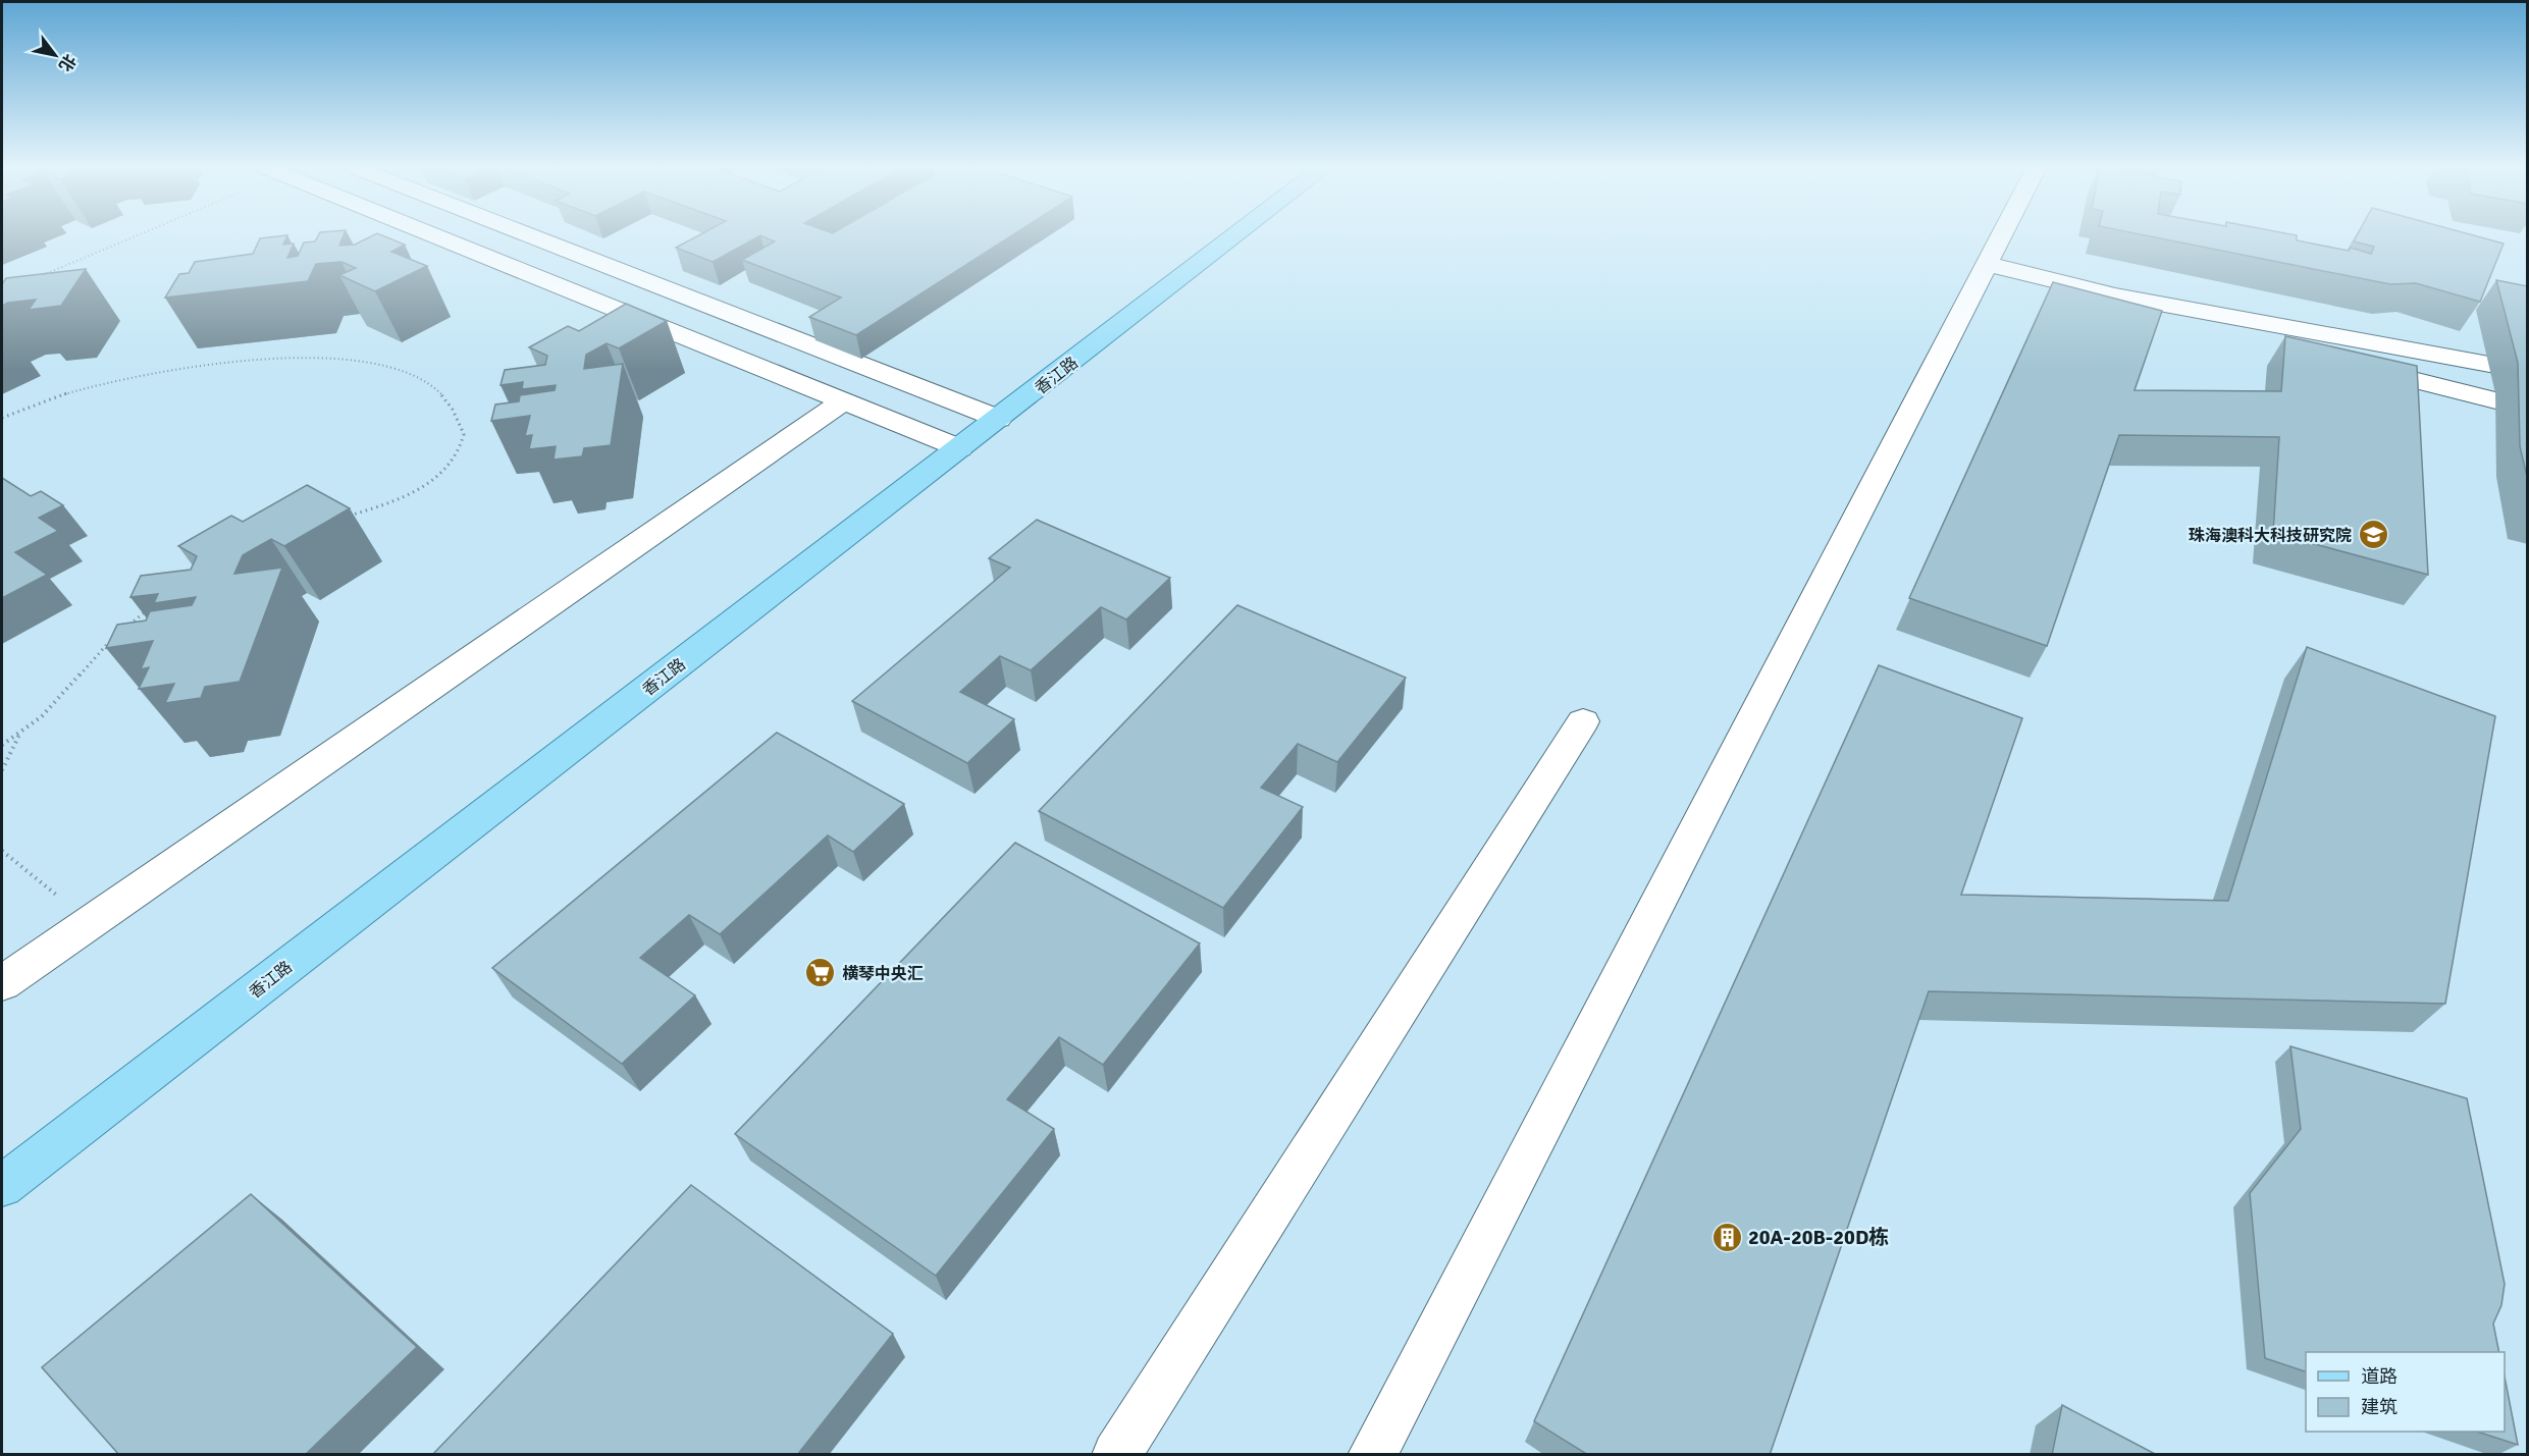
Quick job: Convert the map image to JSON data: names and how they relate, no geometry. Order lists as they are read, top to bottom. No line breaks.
{"streets":{"main road":["香江路"]},"places":{"school or university":["珠海澳科大科技研究院"],"supermarket":["横琴中央汇"],"building":["20A-20B-20D栋"]},"legend":["道路","建筑"],"north":"bottom right"}
